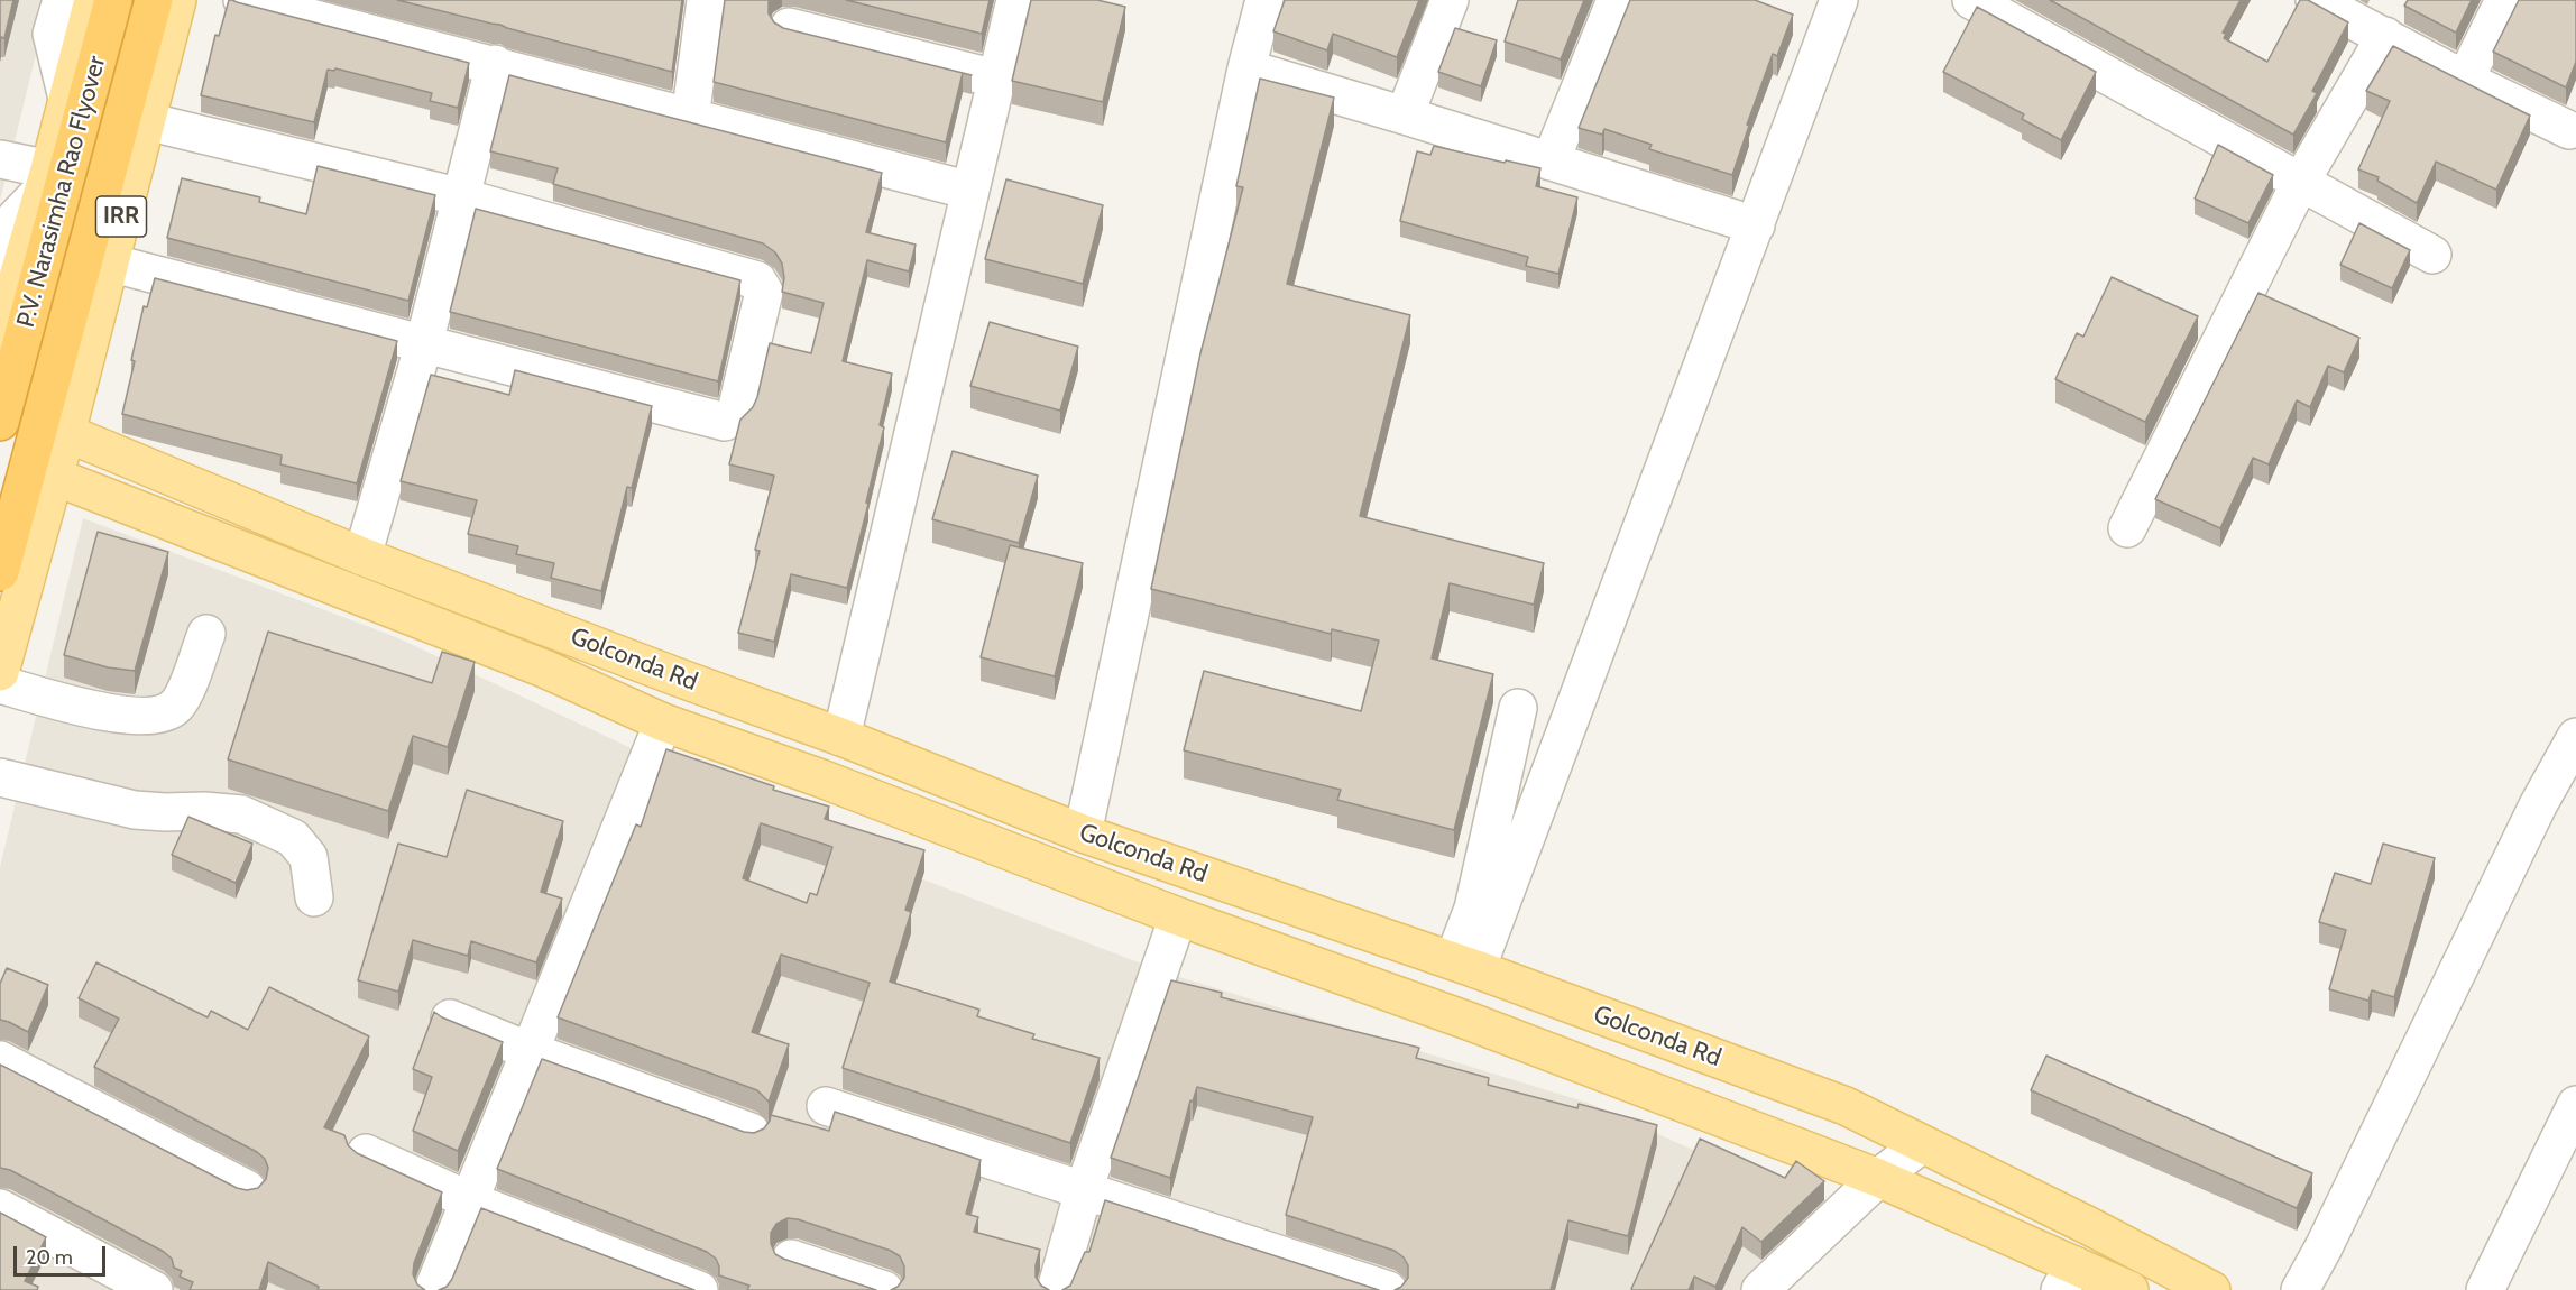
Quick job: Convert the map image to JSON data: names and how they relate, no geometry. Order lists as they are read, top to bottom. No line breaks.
{"streets":{"highway":["P.V. Narasimha Rao Flyover"],"main road":["IRR","Golconda Rd"]},"crossings":[["IRR","Golconda Rd"]],"scale_bar":"20 m"}
